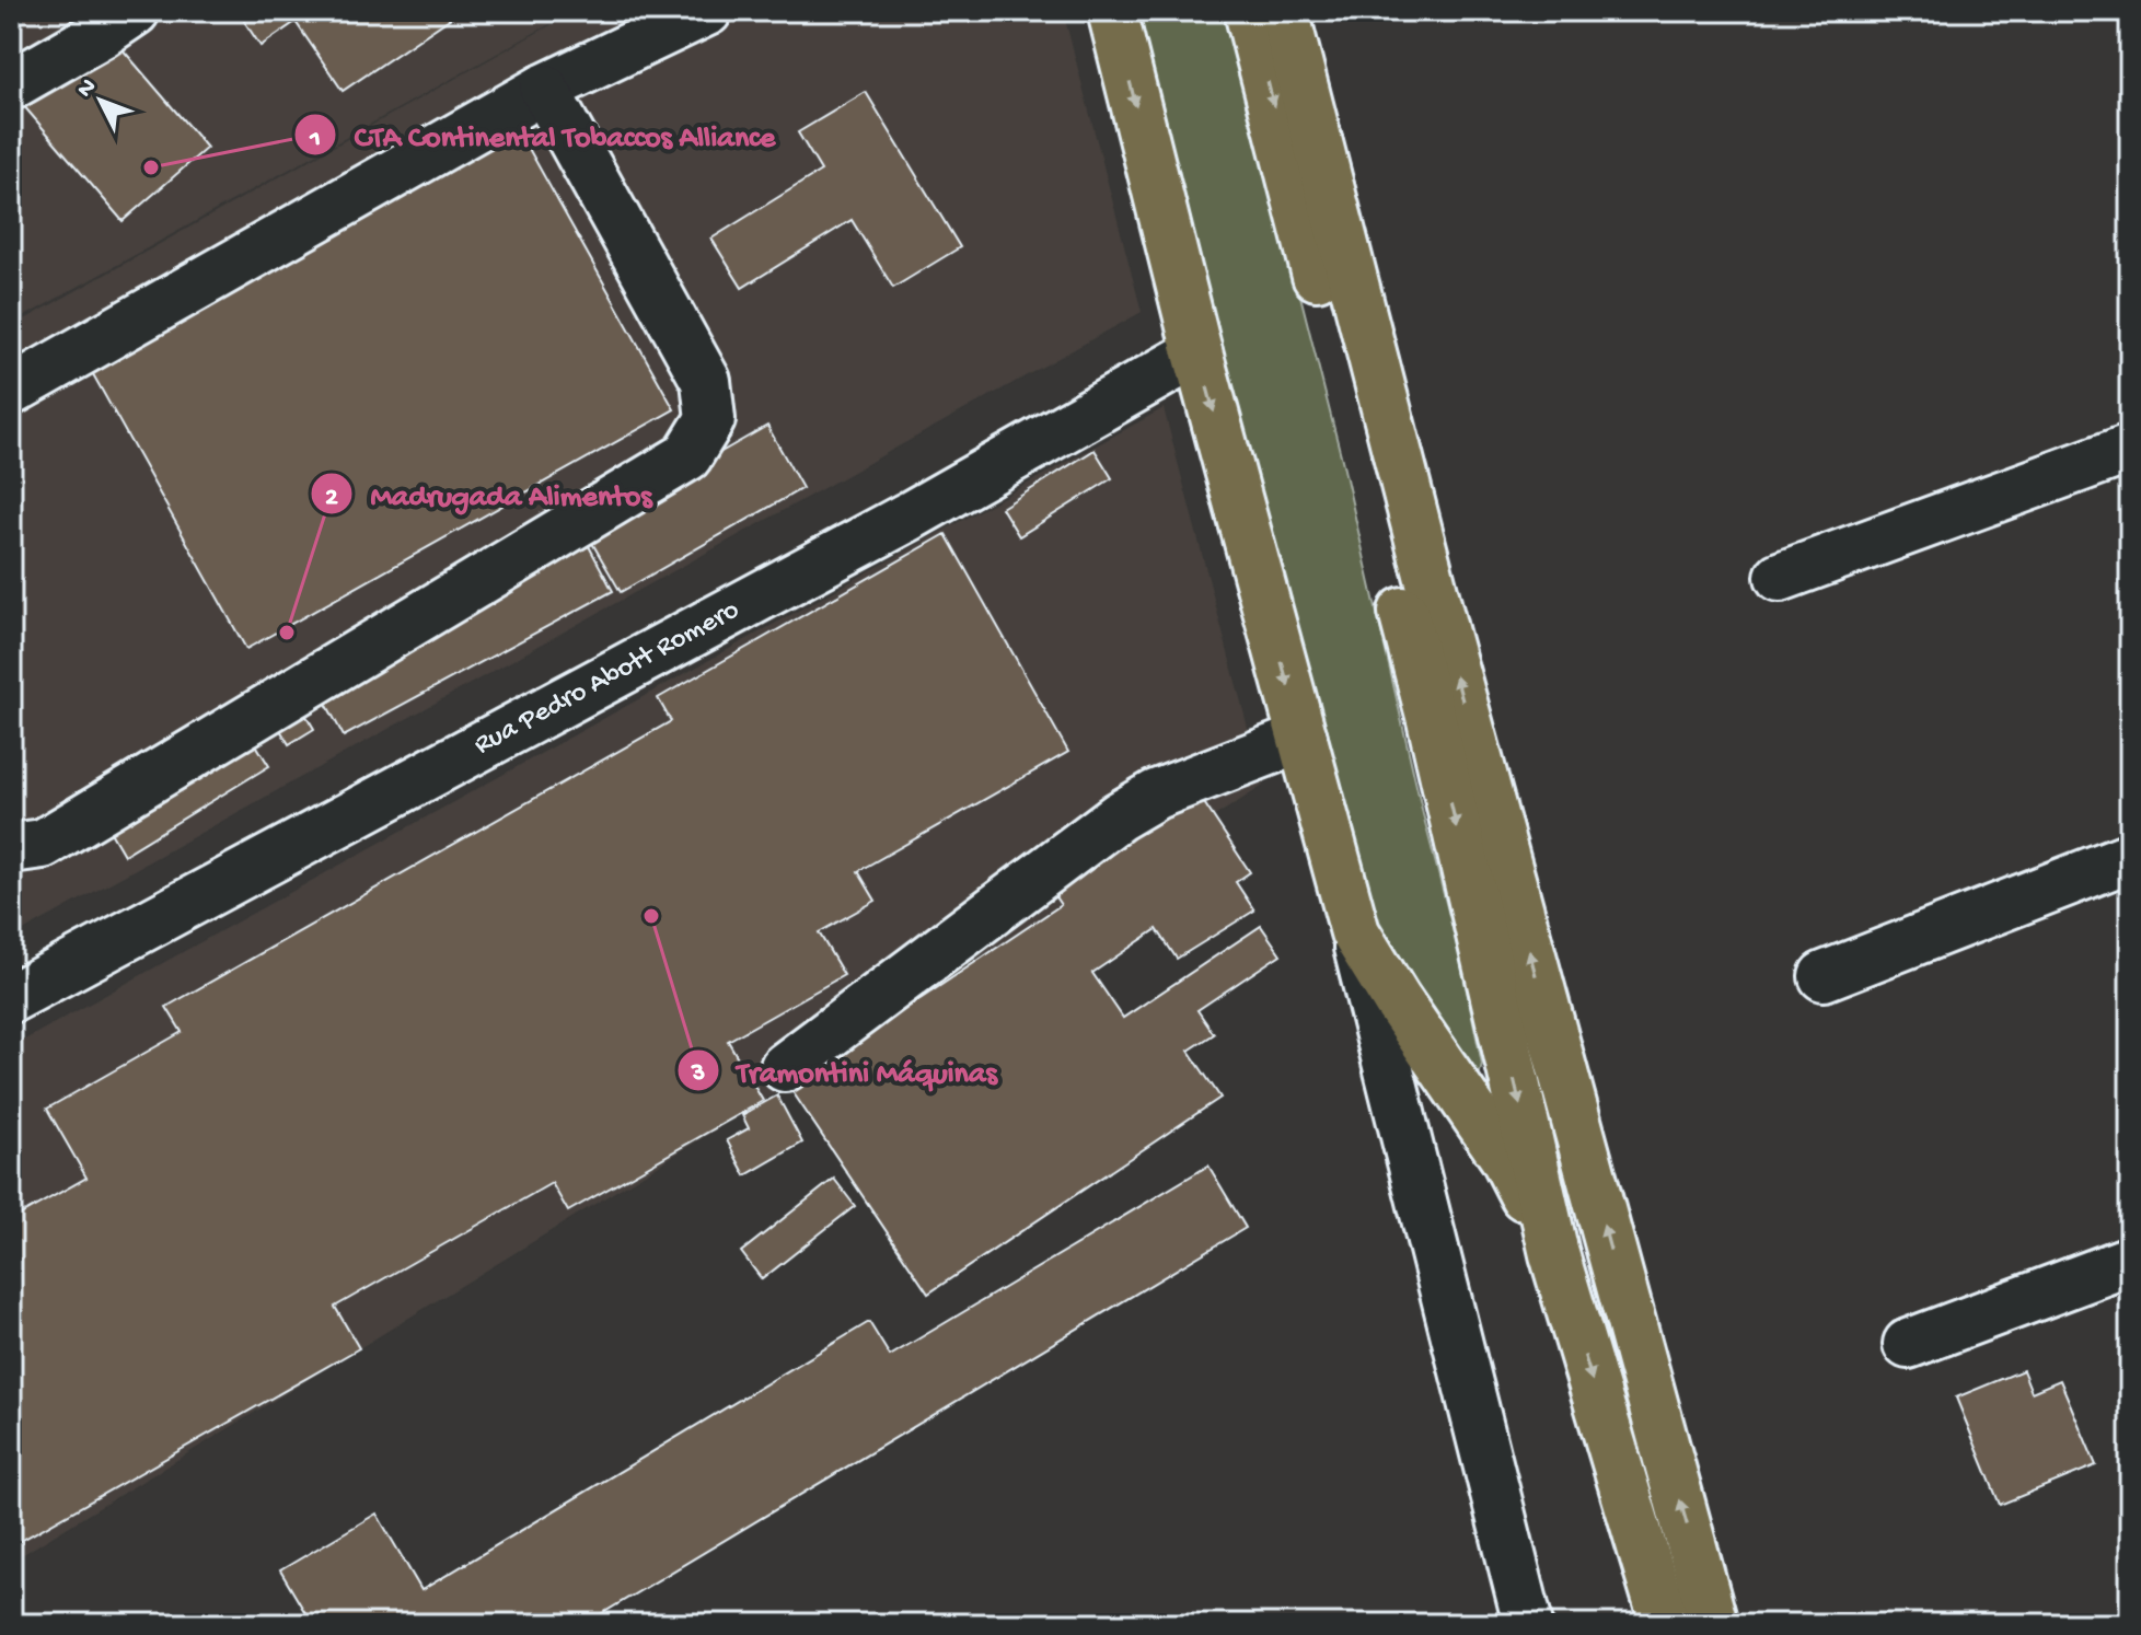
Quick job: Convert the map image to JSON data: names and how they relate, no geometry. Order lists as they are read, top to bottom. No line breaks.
{"streets":{"street":["Rua Pedro Abott Romero"]},"places":["CTA Continental Tobaccos Alliance","Madrugada Alimentos","Tramontini Máquinas"],"north":"top left"}
